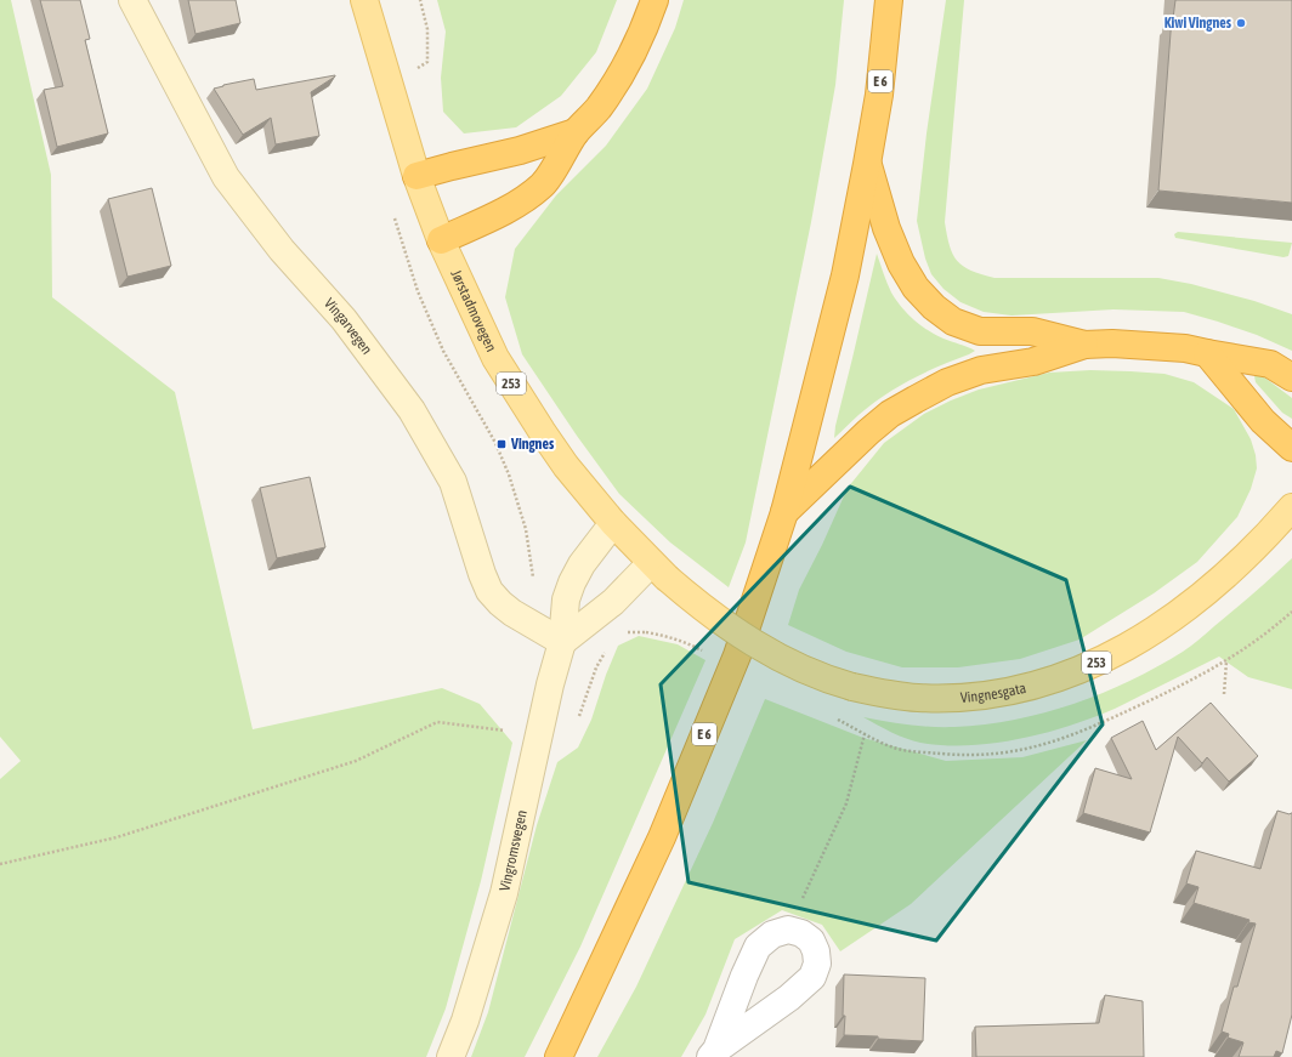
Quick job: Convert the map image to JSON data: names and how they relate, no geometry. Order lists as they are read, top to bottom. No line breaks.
{"streets":{"highway":["E 6"],"main road":["Jørstadmovegen","253","Vingnesgata"],"street":["Vingarvegen","Vingromsvegen"]},"crossings":[["Jørstadmovegen","Vingnesgata"],["Jørstadmovegen","Vingromsvegen"],["Vingarvegen","Vingromsvegen"]],"places":{"other":["Kiwi Vingnes"],"transit":["Vingnes"]}}
